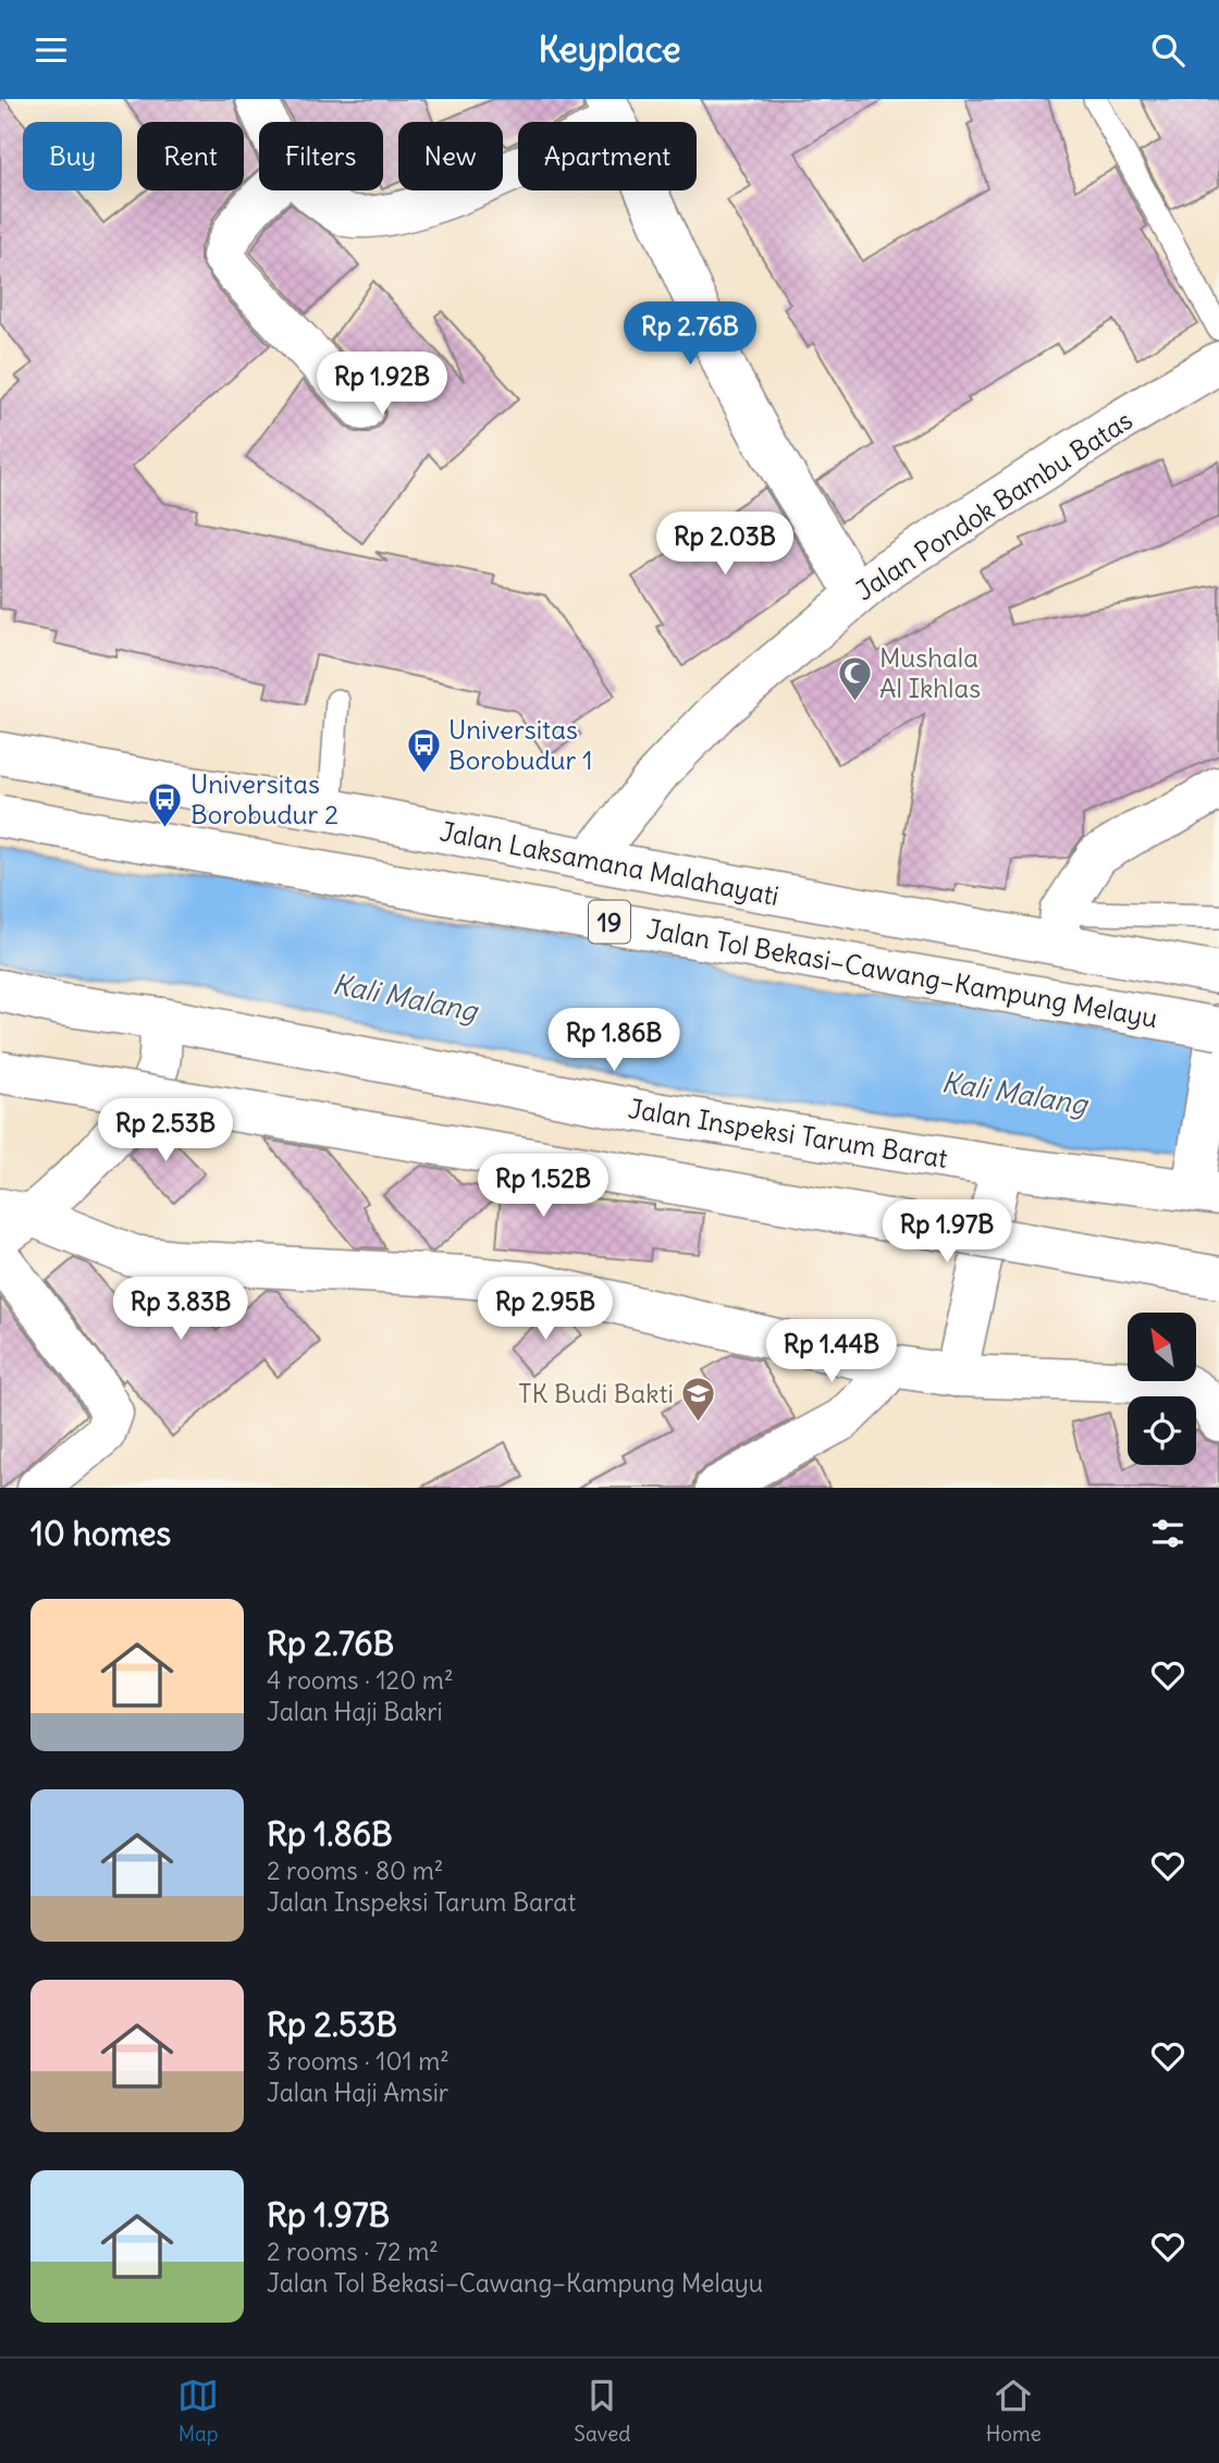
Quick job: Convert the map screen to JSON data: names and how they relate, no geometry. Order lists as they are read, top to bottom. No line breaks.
{"streets":{"main road":["Jalan Pondok Bambu Batas","Jalan Laksamana Malahayati","19","Jalan Tol Bekasi–Cawang–Kampung Melayu","Jalan Inspeksi Tarum Barat"]},"crossings":[["Jalan Pondok Bambu Batas","Jalan Laksamana Malahayati"]],"water":["Kali Malang"],"places":{"mosque":["Mushala Al Ikhlas"],"bus stop":["Universitas Borobudur 1","Universitas Borobudur 2"],"school or university":["TK Budi Bakti"]},"north":"top left","page":{"header":"Keyplace","chip":["Buy","Rent","Filters","New","Apartment"],"price":["Rp 2.76B","Rp 1.92B","Rp 2.03B","Rp 1.86B","Rp 2.53B","Rp 1.52B","Rp 1.97B","Rp 3.83B","Rp 2.95B","Rp 1.44B"],"heading":"10 homes","list":[{"name":"Rp 2.76B","note":"4 rooms · 120 m² · Jalan Haji Bakri"},{"name":"Rp 1.86B","note":"2 rooms · 80 m² · Jalan Inspeksi Tarum Barat"},{"name":"Rp 2.53B","note":"3 rooms · 101 m² · Jalan Haji Amsir"},{"name":"Rp 1.97B","note":"2 rooms · 72 m² · Jalan Tol Bekasi–Cawang–Kampung Melayu"}],"tabs":["Map","Saved","Home"]}}
